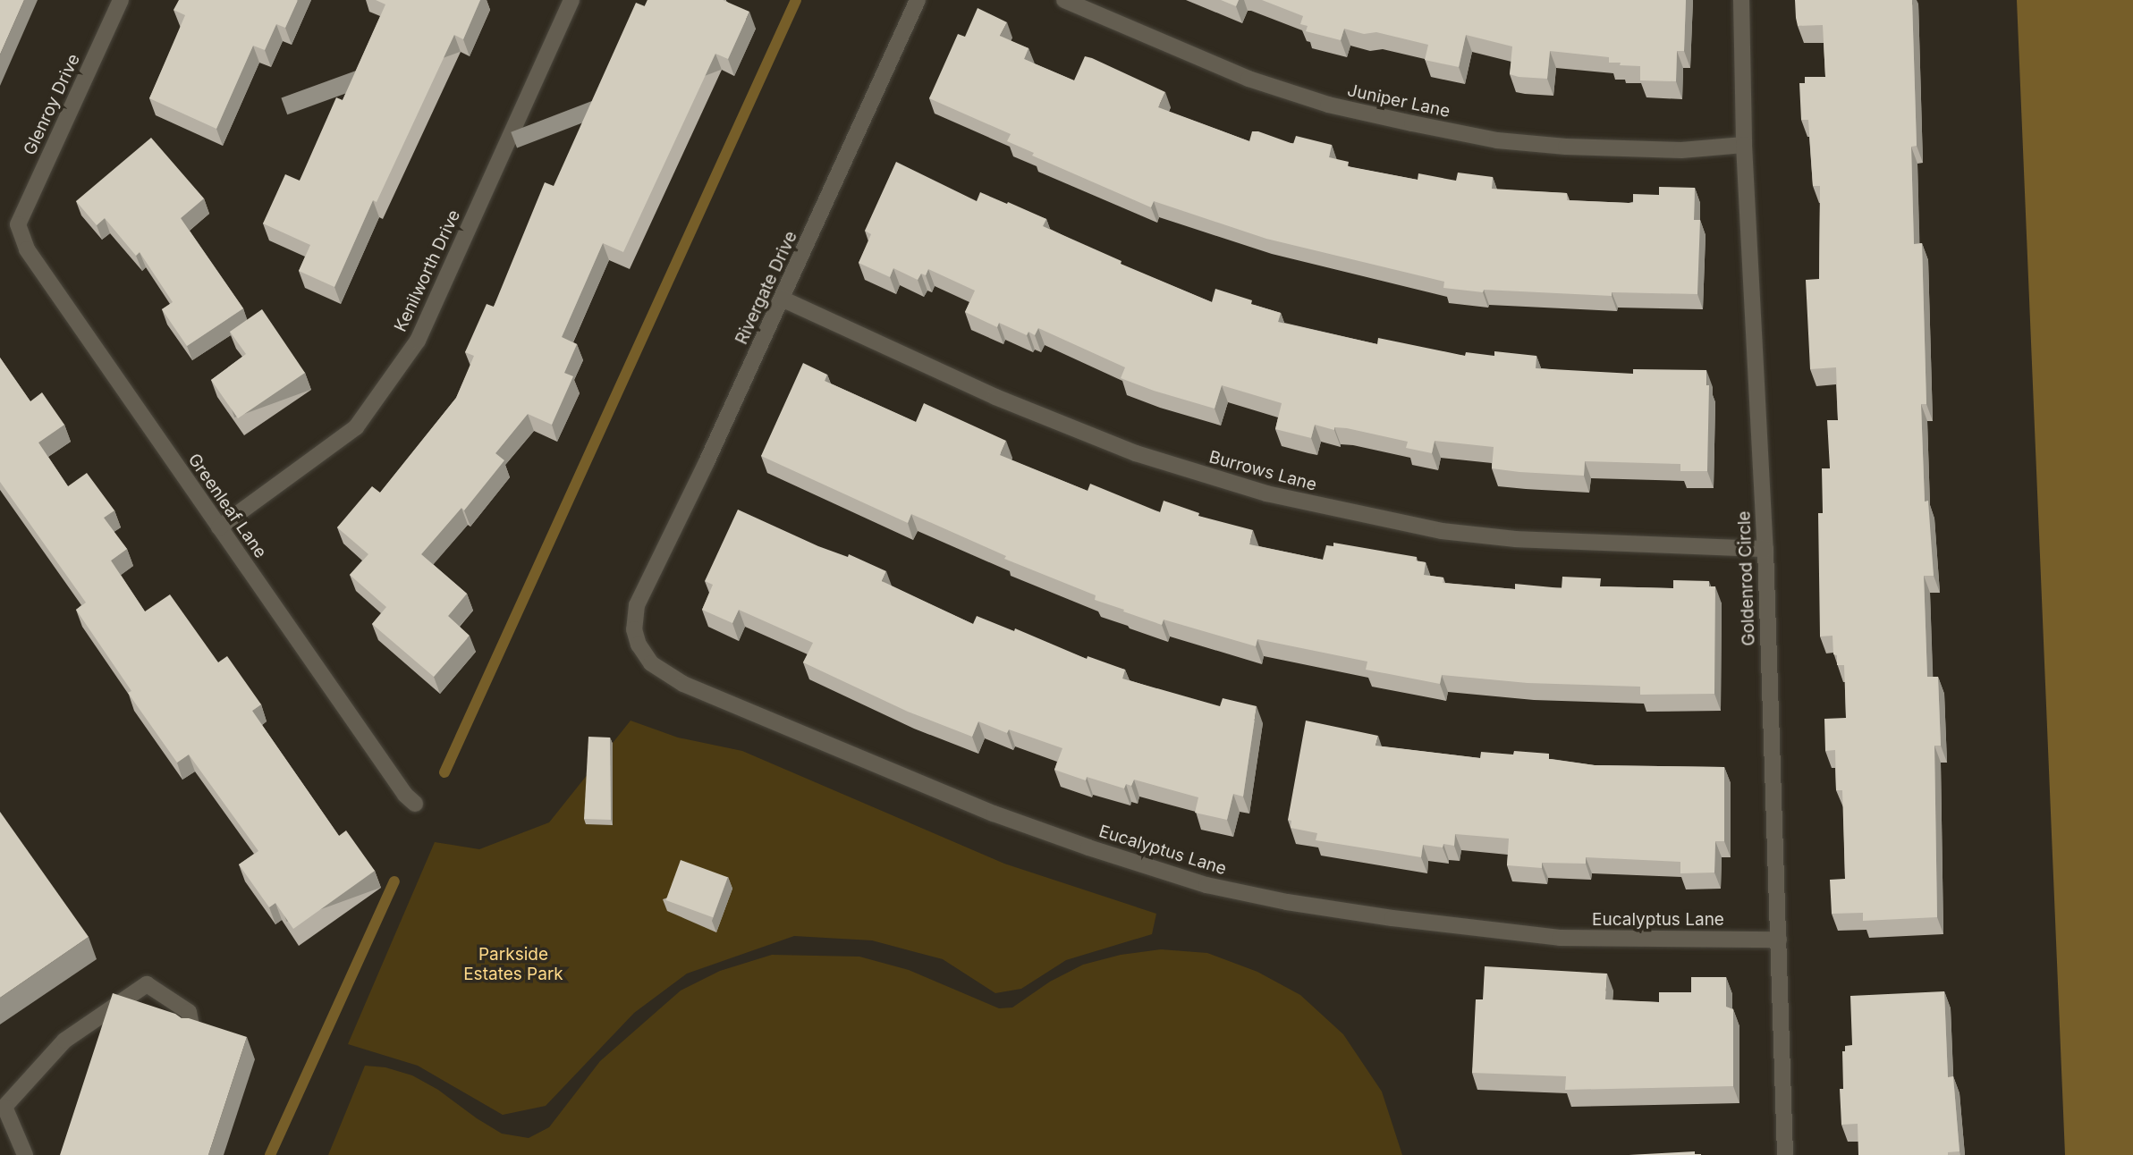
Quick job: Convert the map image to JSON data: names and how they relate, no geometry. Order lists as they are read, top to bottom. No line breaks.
{"streets":{"street":["Juniper Lane","Glenroy Drive","Kenilworth Drive","Rivergate Drive","Burrows Lane","Greenleaf Lane","Goldenrod Circle","Eucalyptus Lane"]},"crossings":[["Juniper Lane","Goldenrod Circle"],["Glenroy Drive","Greenleaf Lane"],["Kenilworth Drive","Greenleaf Lane"],["Rivergate Drive","Burrows Lane"],["Rivergate Drive","Eucalyptus Lane"],["Burrows Lane","Goldenrod Circle"],["Goldenrod Circle","Eucalyptus Lane"]],"parks":["Parkside Estates Park"]}
